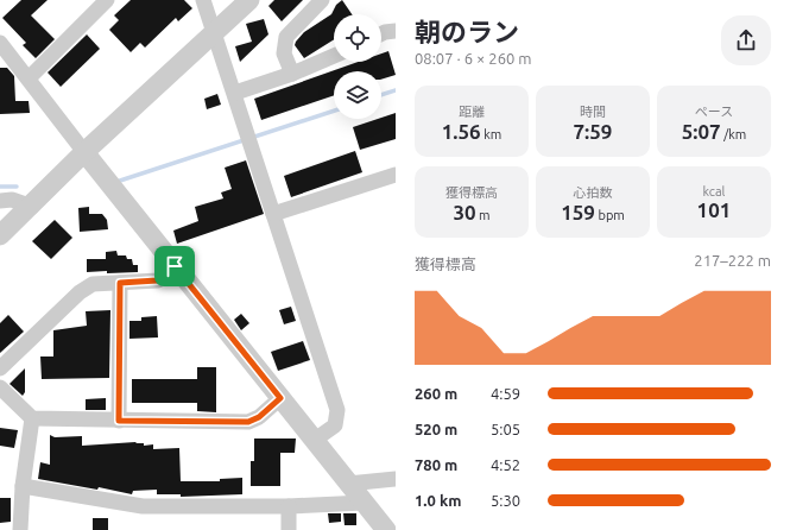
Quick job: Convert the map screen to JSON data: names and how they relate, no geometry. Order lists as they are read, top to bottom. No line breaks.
{"page":{"heading":["朝のラン","08:07 · 6 × 260 m"],"stats":[["距離","1.56 km"],["時間","7:59"],["ペース","5:07 /km"],["獲得標高","30 m"],["心拍数","159 bpm"],["kcal","101"]],"chart":["獲得標高","217–222 m"],"list":[{"name":"260 m","note":"4:59"},{"name":"520 m","note":"5:05"},{"name":"780 m","note":"4:52"},{"name":"1.0 km","note":"5:30"}]}}
